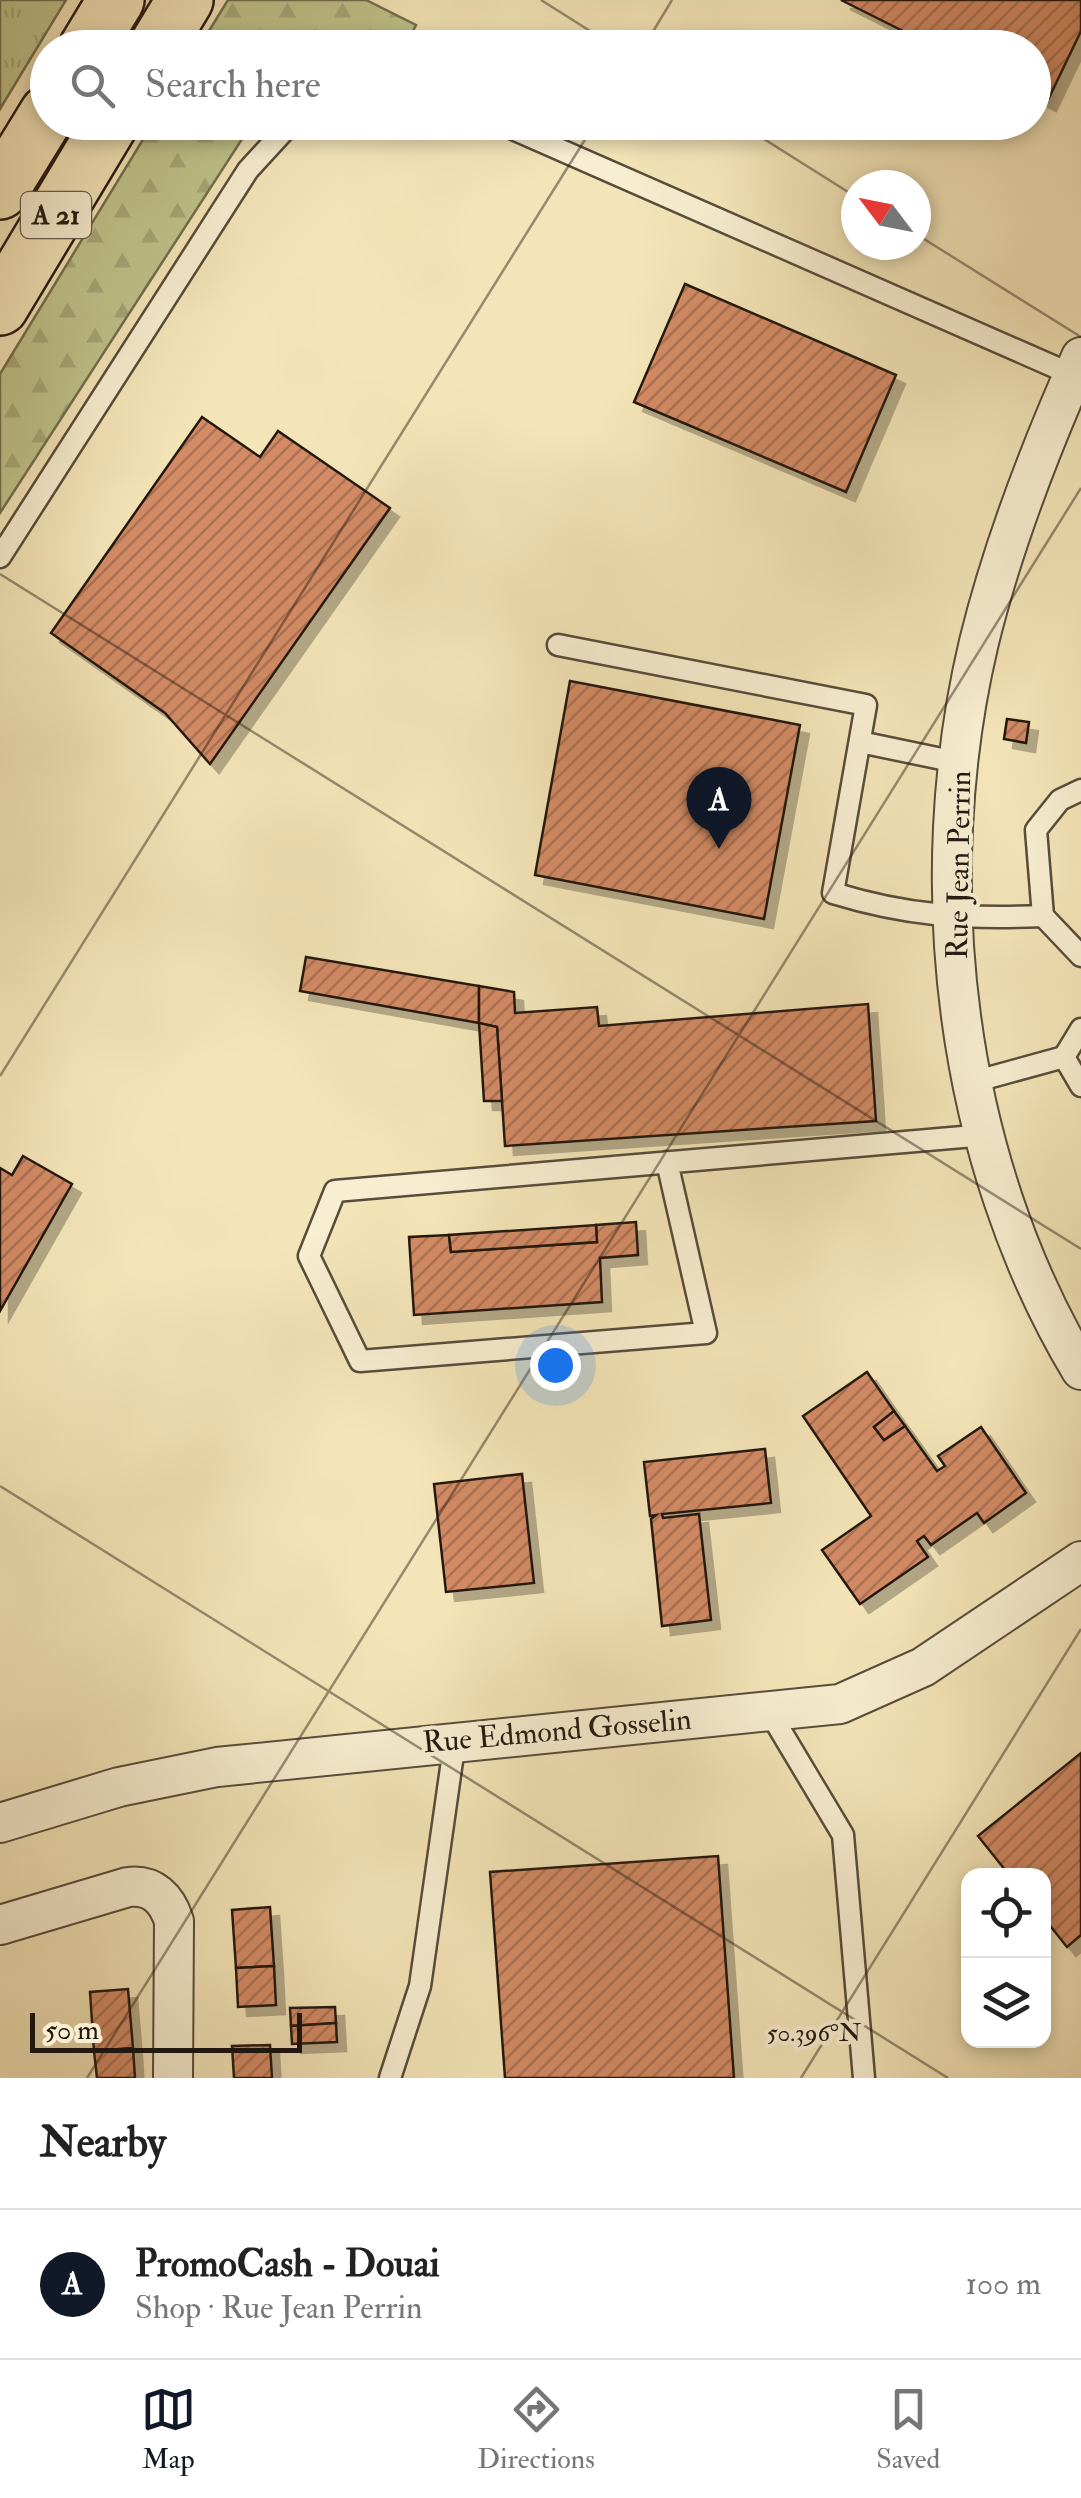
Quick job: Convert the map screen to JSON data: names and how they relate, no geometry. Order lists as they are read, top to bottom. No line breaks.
{"streets":{"highway":["A 21"],"street":["Rue Jean Perrin","Rue Edmond Gosselin"]},"scale_bar":"50 m","north":"top left","page":{"search":"Search here","pins":"A","scale":"50 m","heading":"Nearby","list":[{"mark":"A","name":"PromoCash - Douai","note":"Shop · Rue Jean Perrin","value":"100 m"}],"nav":["Map","Directions","Saved"]},"coordinates":["50.396°N"]}
